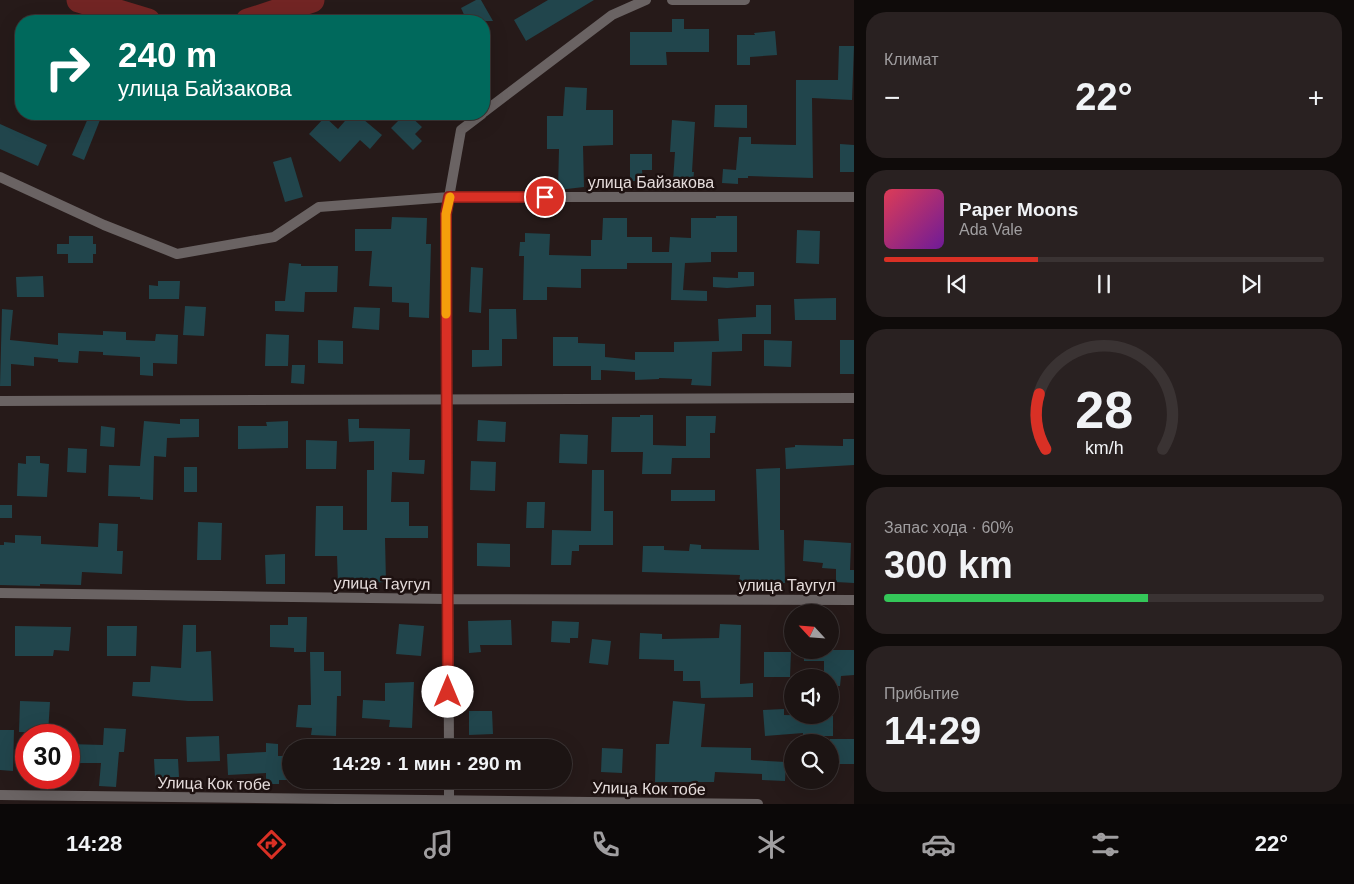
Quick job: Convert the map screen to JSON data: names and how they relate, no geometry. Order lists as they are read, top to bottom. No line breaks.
{"streets":{"street":["улица Байзакова","улица Таугул","Улица Кок тобе"]},"north":"top left","page":{"tile":["Климат",["Запас хода · 60%","300 km"],["Прибытие","14:29"]],"turn":["240 m","улица Байзакова"],"heat":["−","22°","+"],"song":["Paper Moons","Ada Vale"],"limit":"30","trip":"14:29 · 1 мин · 290 m","tabs":["14:28","22°"],"gauge":["28","km/h"]}}
